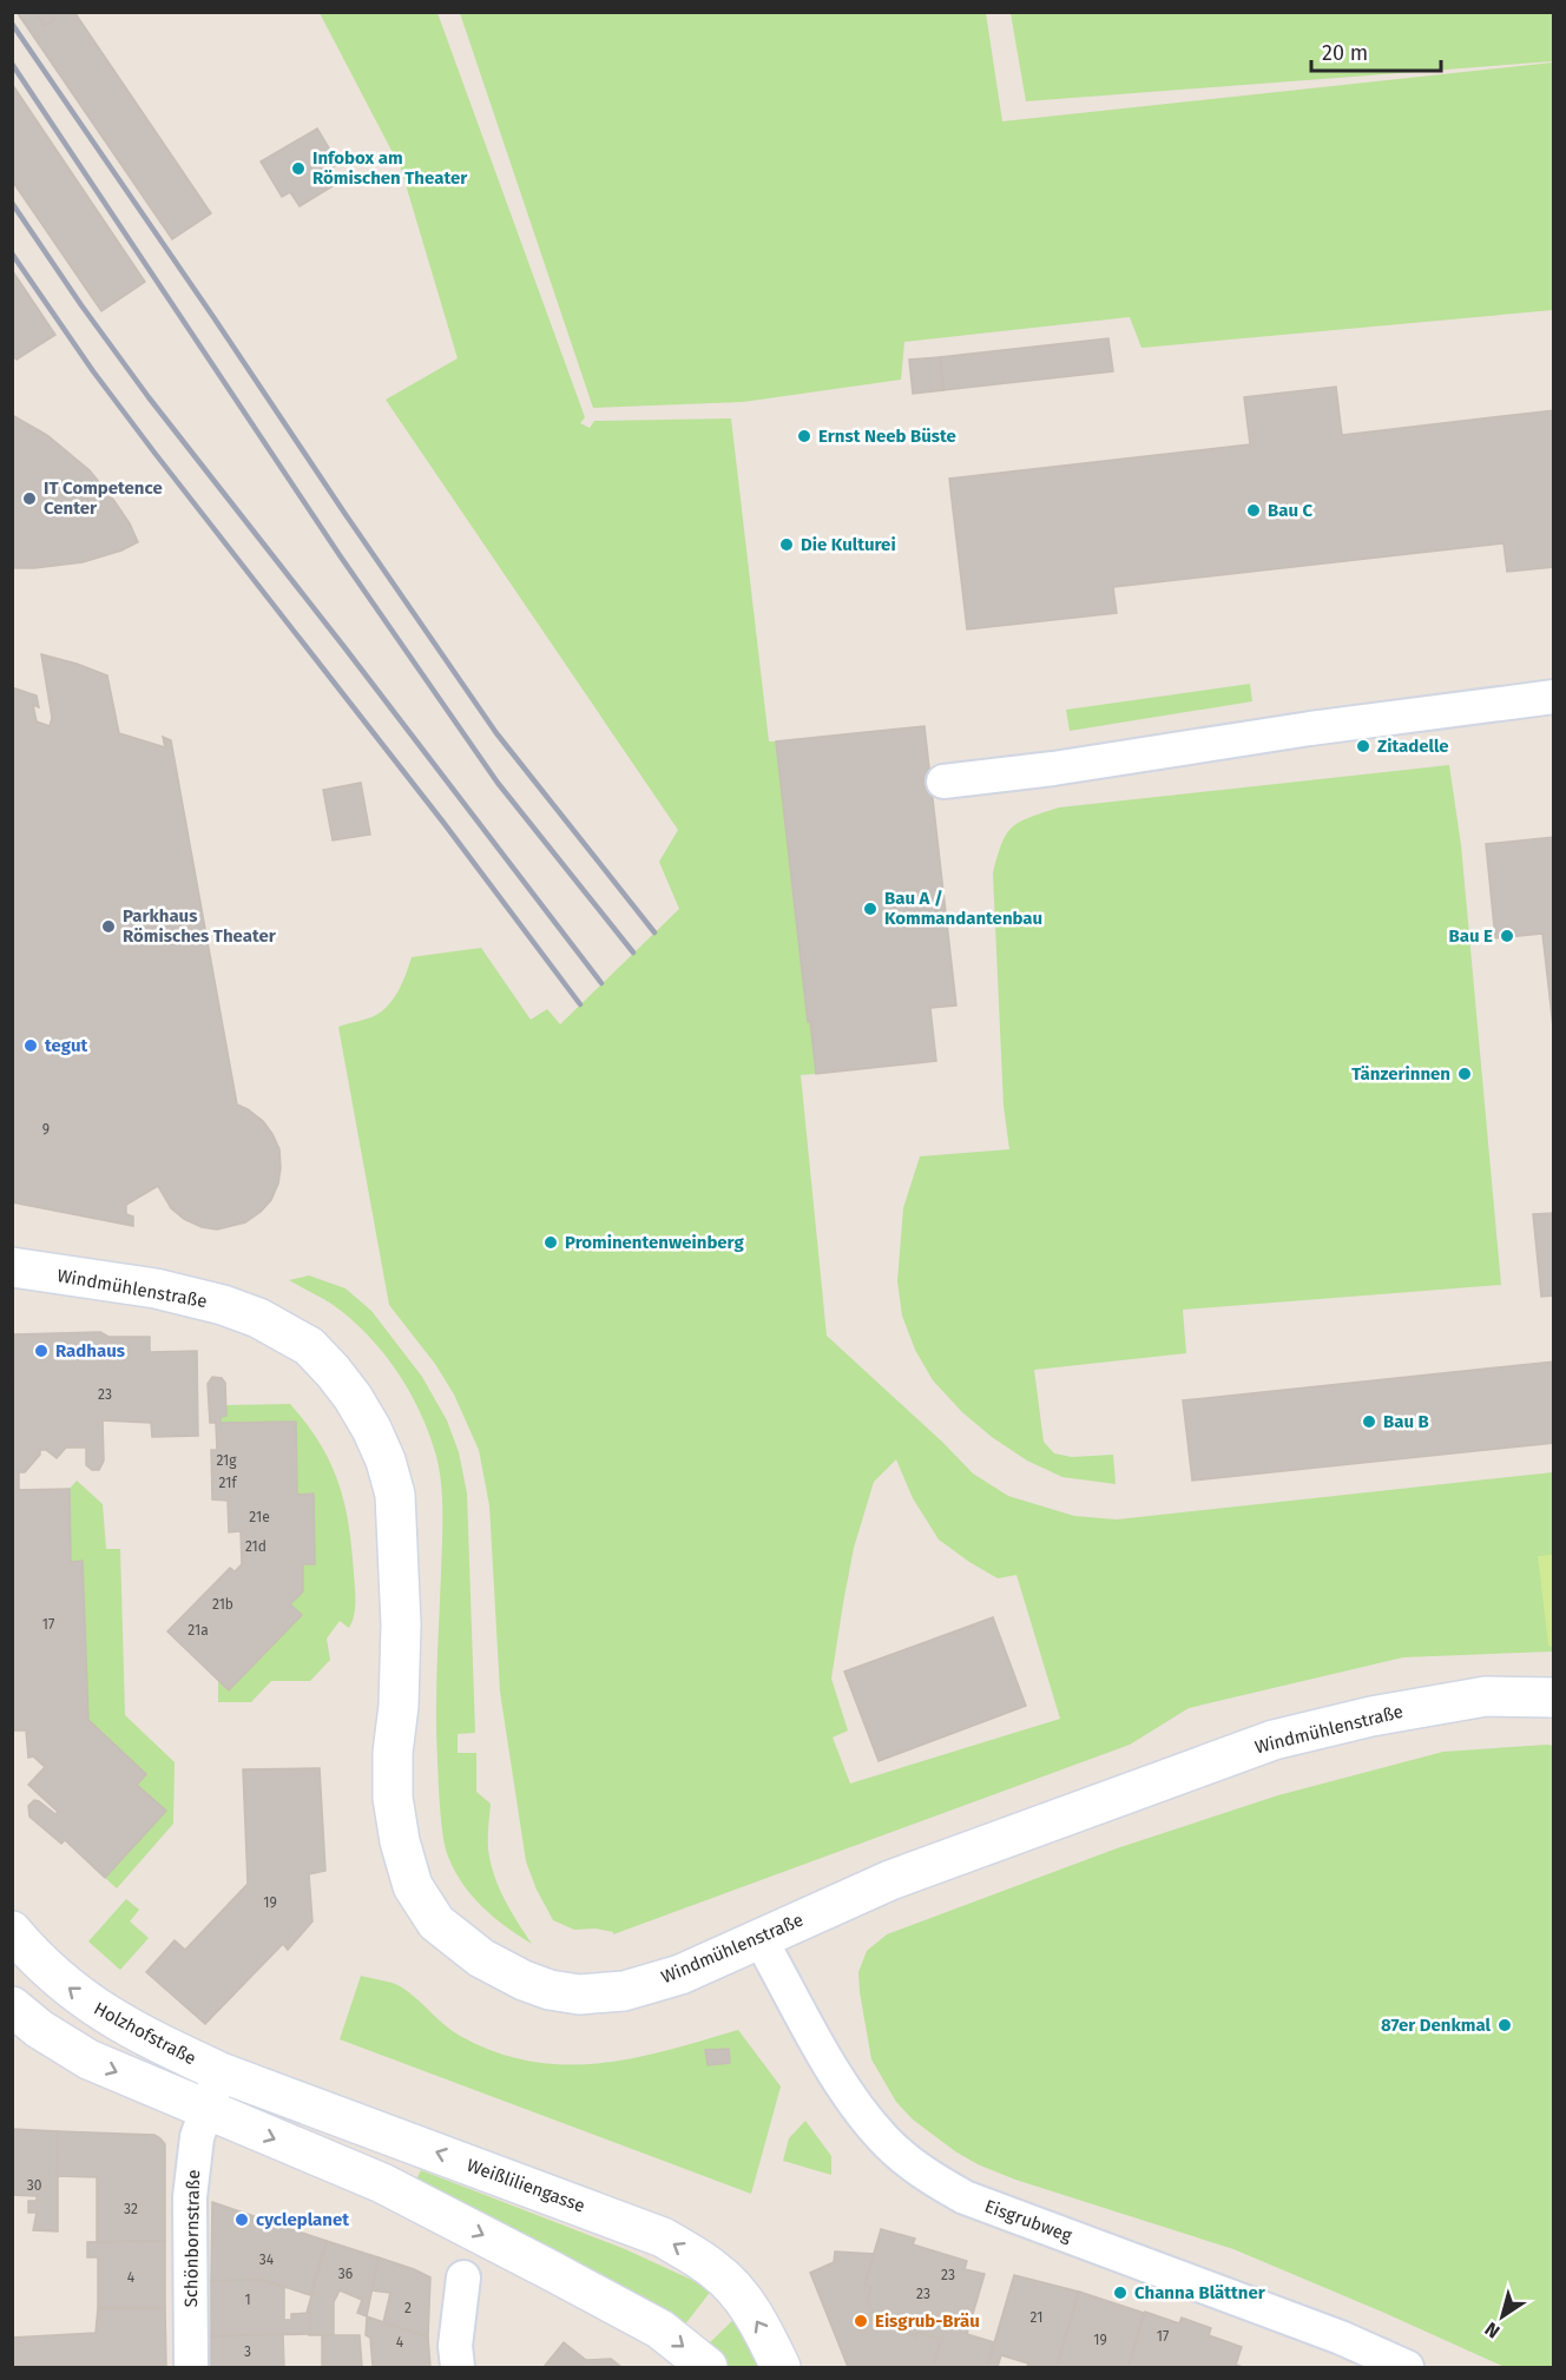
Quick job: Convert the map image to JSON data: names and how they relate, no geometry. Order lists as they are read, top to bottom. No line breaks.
{"streets":{"street":["Windmühlenstraße","Holzhofstraße","Weißliliengasse","Eisgrubweg","Schönbornstraße"]},"crossings":[["Windmühlenstraße","Eisgrubweg"],["Holzhofstraße","Weißliliengasse"],["Holzhofstraße","Schönbornstraße"],["Weißliliengasse","Schönbornstraße"]],"places":["Infobox am Römischen Theater","Ernst Neeb Büste","IT Competence Center","Bau C","Die Kulturei","Zitadelle","Bau A / Kommandantenbau","Parkhaus Römisches Theater","Bau E","tegut","Tänzerinnen","Prominentenweinberg","Radhaus","Bau B","87er Denkmal","cycleplanet","Channa Blättner","Eisgrub-Bräu"],"house_numbers":["9","23","21g","21f","21e","21d","21b","17","21a","19","30","32","34","36","23","4","23","1","2","21","17","19","4","3"],"scale_bar":"20 m","north":"bottom left"}
